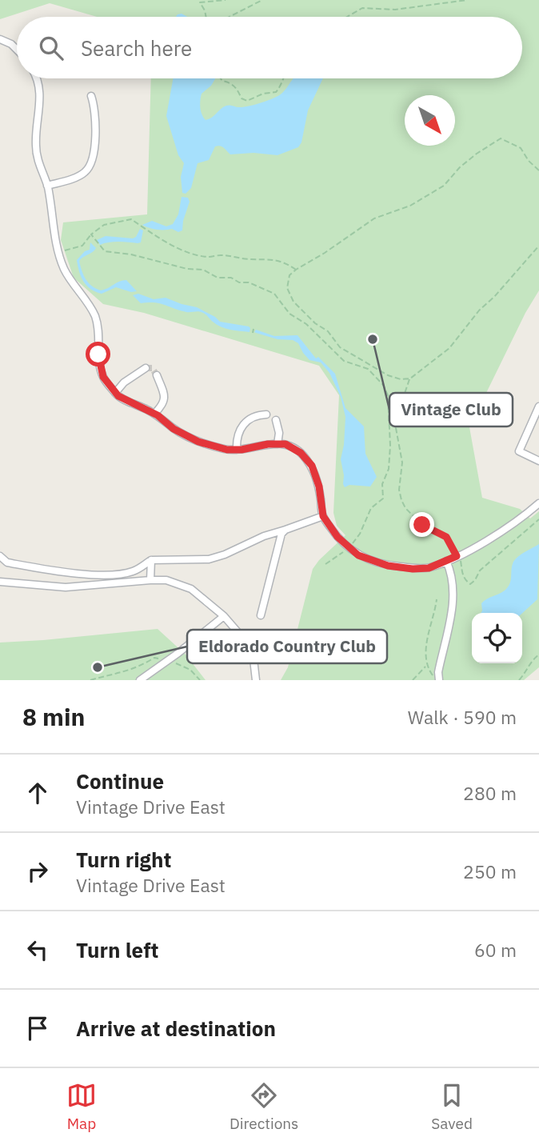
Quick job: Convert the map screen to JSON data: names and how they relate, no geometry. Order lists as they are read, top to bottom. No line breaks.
{"places":["Vintage Club","Eldorado Country Club"],"north":"bottom right","page":{"search":"Search here","heading":["8 min","Walk · 590 m"],"list":[["Continue","Vintage Drive East","280 m"],["Turn right","Vintage Drive East","250 m"],["Turn left","60 m"],"Arrive at destination"],"nav":["Map","Directions","Saved"]}}
